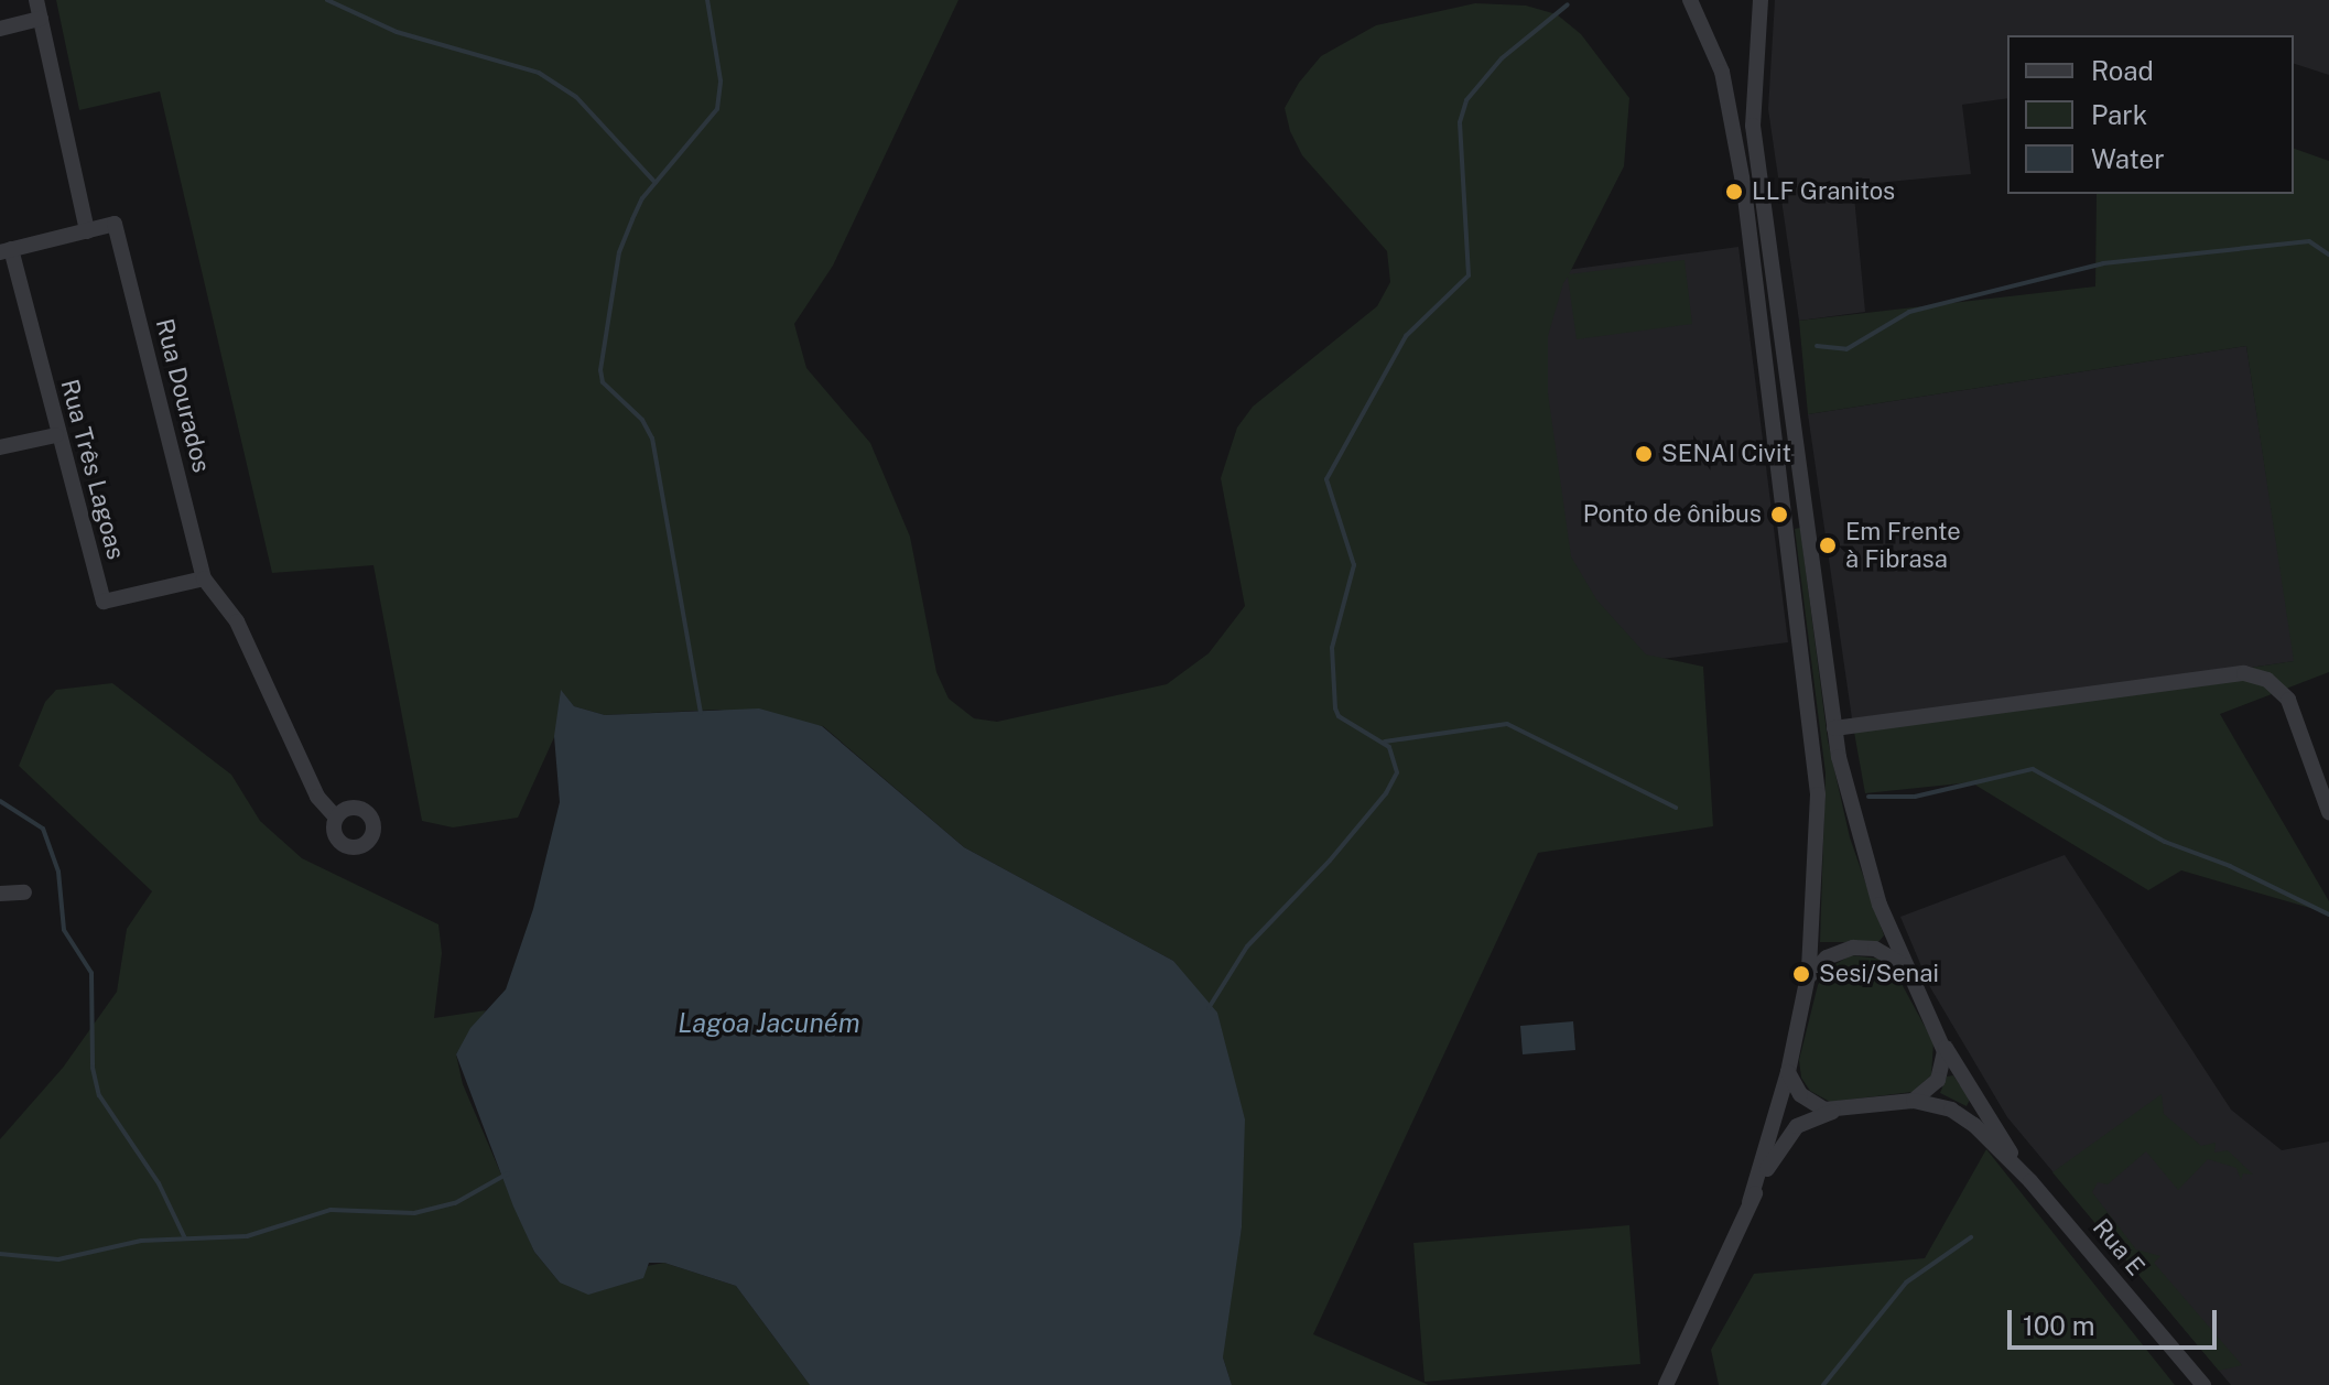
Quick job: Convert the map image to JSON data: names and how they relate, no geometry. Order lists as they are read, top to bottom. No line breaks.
{"streets":{"street":["Rua Dourados","Rua Três Lagoas","Rua E"]},"crossings":[["Rua Dourados","Rua Três Lagoas"]],"water":["Lagoa Jacuném"],"places":["LLF Granitos","SENAI Civit","Ponto de ônibus","Em Frente à Fibrasa","Sesi/Senai"],"legend":["Road","Park","Water"],"scale_bar":"100 m"}
